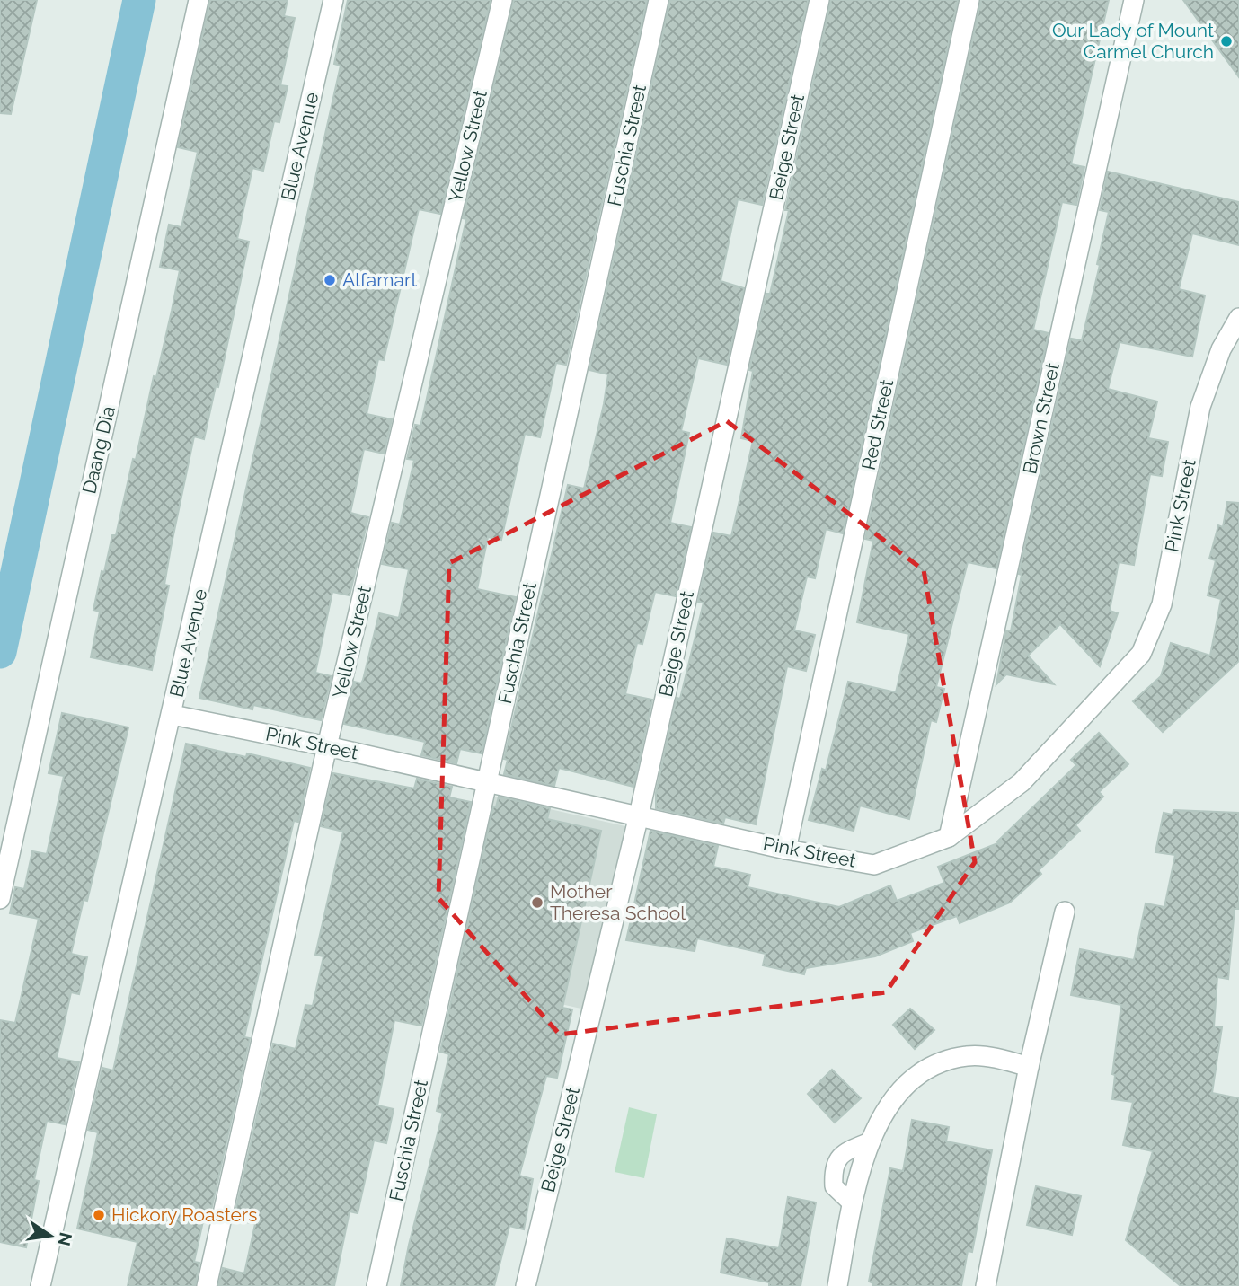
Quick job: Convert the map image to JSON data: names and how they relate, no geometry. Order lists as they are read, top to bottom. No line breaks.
{"streets":{"street":["Fuschia Street","Blue Avenue","Yellow Street","Beige Street","Brown Street","Red Street","Daang Dia","Pink Street"]},"crossings":[["Fuschia Street","Pink Street"],["Blue Avenue","Pink Street"],["Yellow Street","Pink Street"],["Beige Street","Pink Street"],["Brown Street","Pink Street"],["Red Street","Pink Street"]],"places":["Our Lady of Mount Carmel Church","Alfamart","Mother Theresa School","Hickory Roasters"],"north":"right"}
